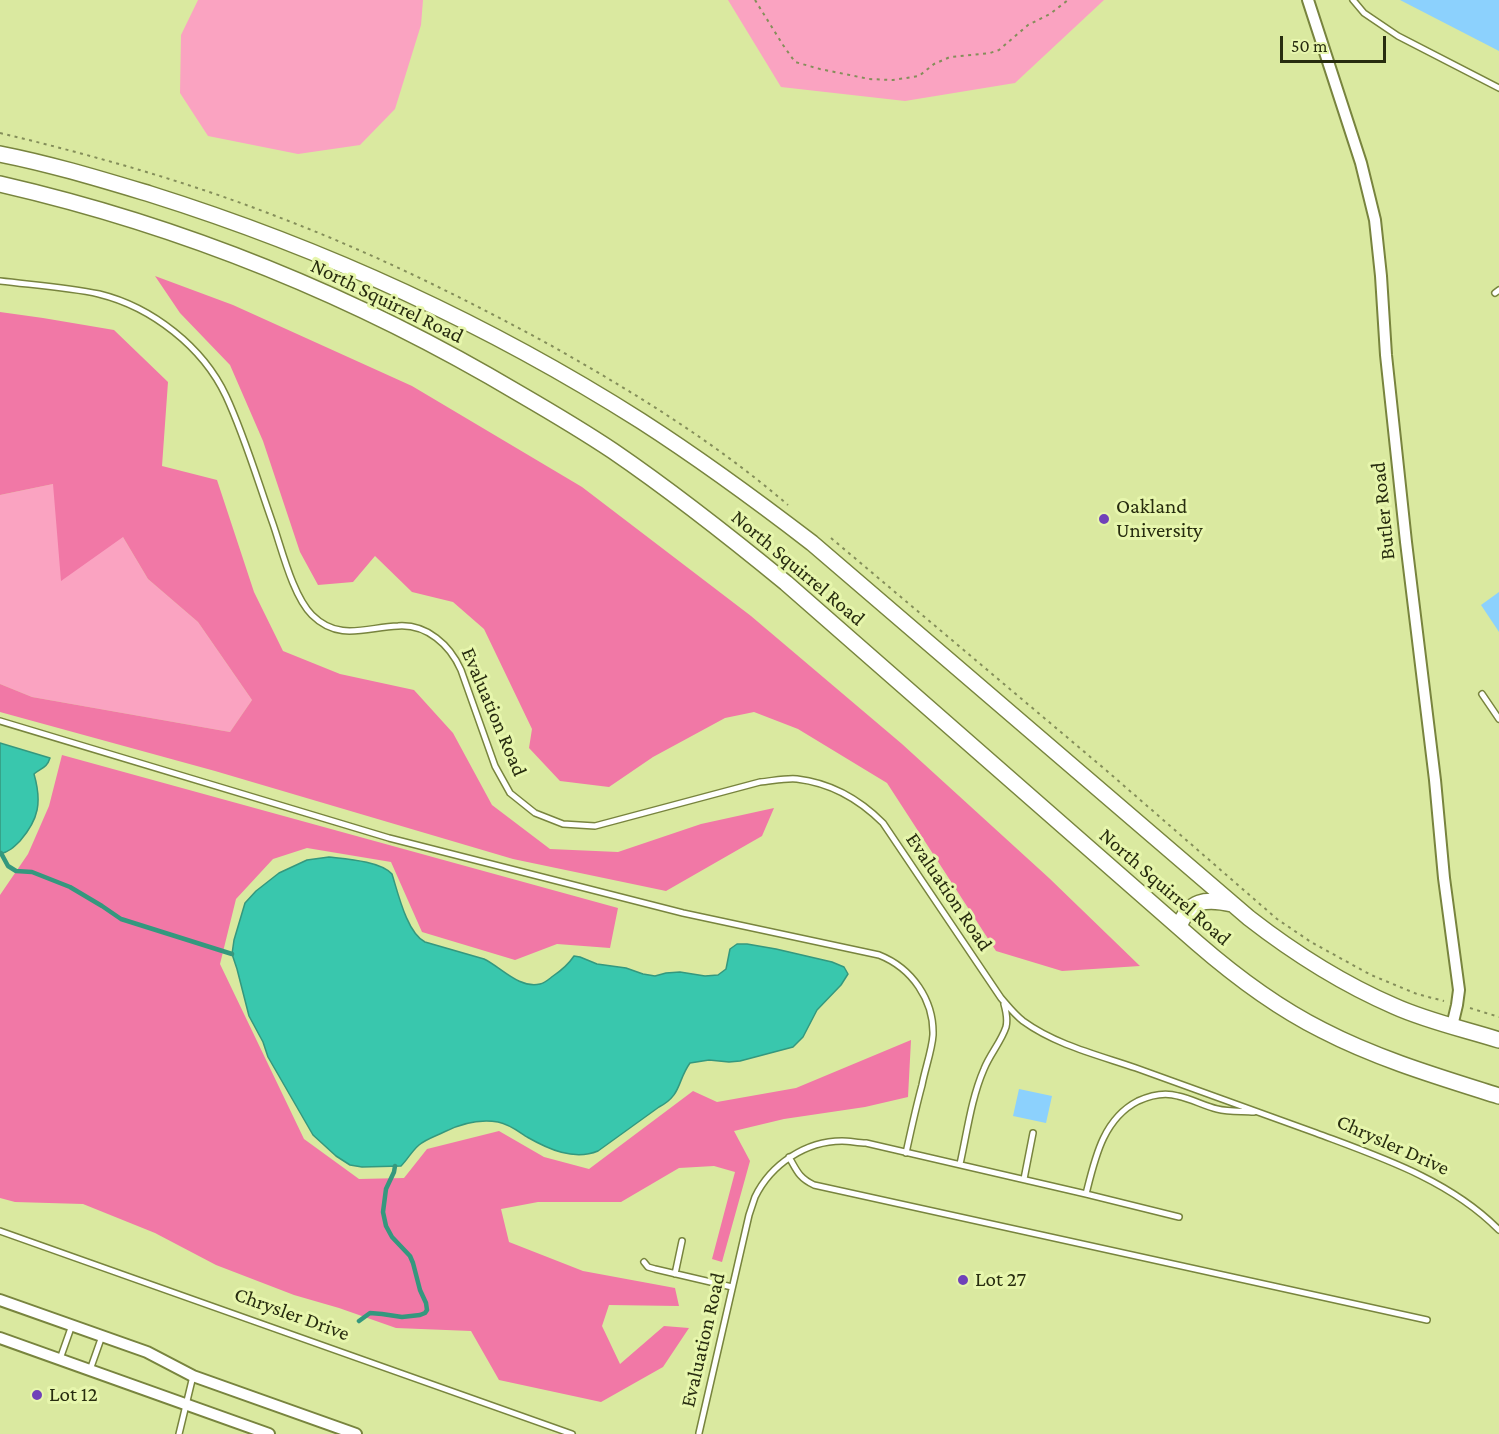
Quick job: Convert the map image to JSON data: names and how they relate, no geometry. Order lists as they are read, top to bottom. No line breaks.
{"streets":{"main road":["North Squirrel Road"],"street":["Butler Road"],"lane":["Evaluation Road","Chrysler Drive"]},"crossings":[["North Squirrel Road","Butler Road"],["Evaluation Road","Chrysler Drive"]],"places":["Oakland University","Lot 27","Lot 12"],"scale_bar":"50 m"}
